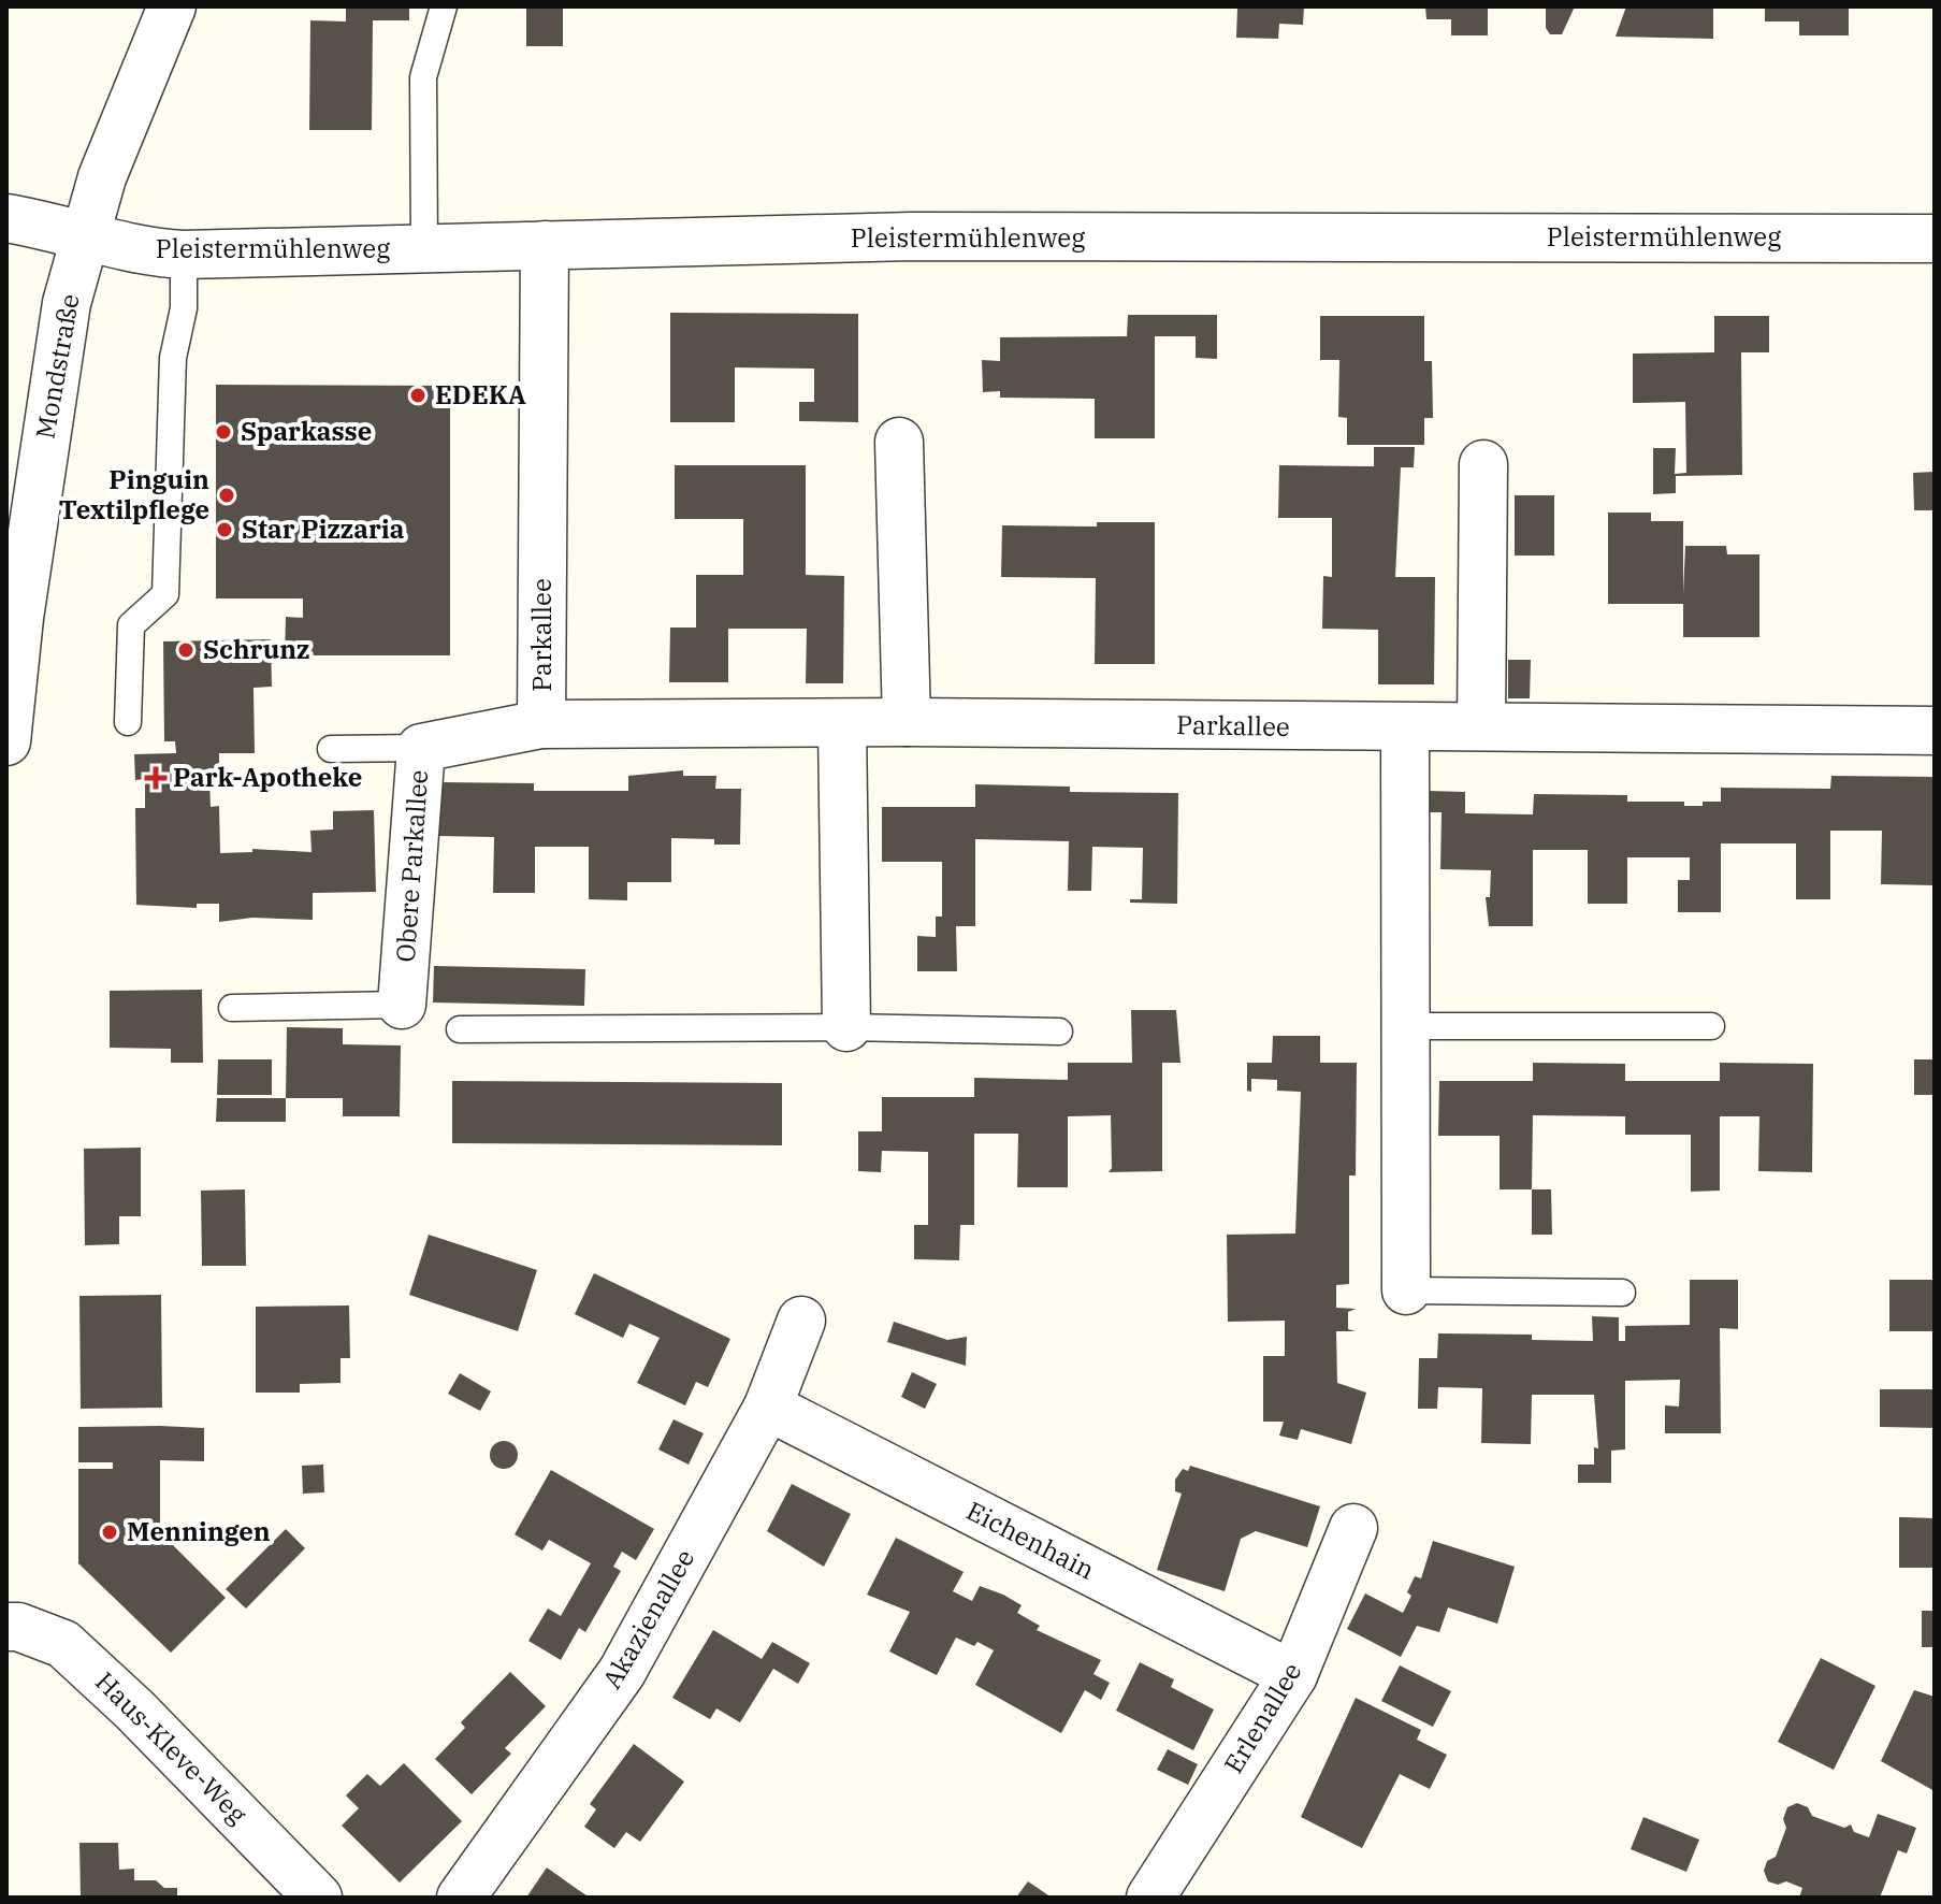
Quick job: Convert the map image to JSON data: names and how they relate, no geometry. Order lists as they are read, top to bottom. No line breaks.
{"streets":{"street":["Pleistermühlenweg","Mondstraße","Parkallee","Obere Parkallee","Eichenhain","Akazienallee","Erlenallee","Haus-Kleve-Weg"]},"crossings":[["Pleistermühlenweg","Mondstraße"],["Pleistermühlenweg","Parkallee"],["Parkallee","Obere Parkallee"],["Eichenhain","Akazienallee"],["Eichenhain","Erlenallee"]],"places":{"other":["EDEKA","Sparkasse","Pinguin Textilpflege","Star Pizzaria","Schrunz","Menningen"],"health":["Park-Apotheke"]}}
